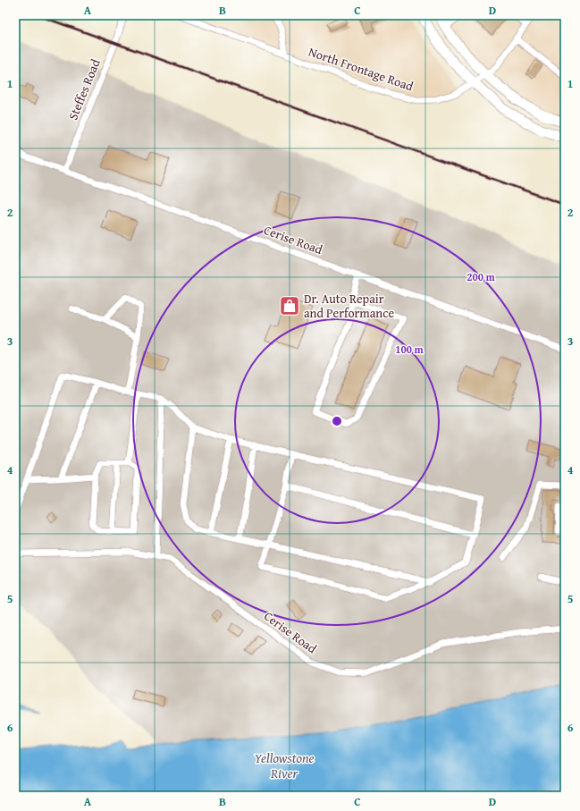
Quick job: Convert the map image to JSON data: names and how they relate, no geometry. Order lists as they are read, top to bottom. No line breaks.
{"streets":{"street":["North Frontage Road","Steffes Road","Cerise Road"]},"crossings":[["Steffes Road","Cerise Road"]],"water":["Yellowstone River"],"places":{"shop":["Dr. Auto Repair and Performance"]},"grid":{"columns":["A","B","C","D"],"rows":["1","2","3","4","5","6"]},"rings":["200 m","100 m"]}
